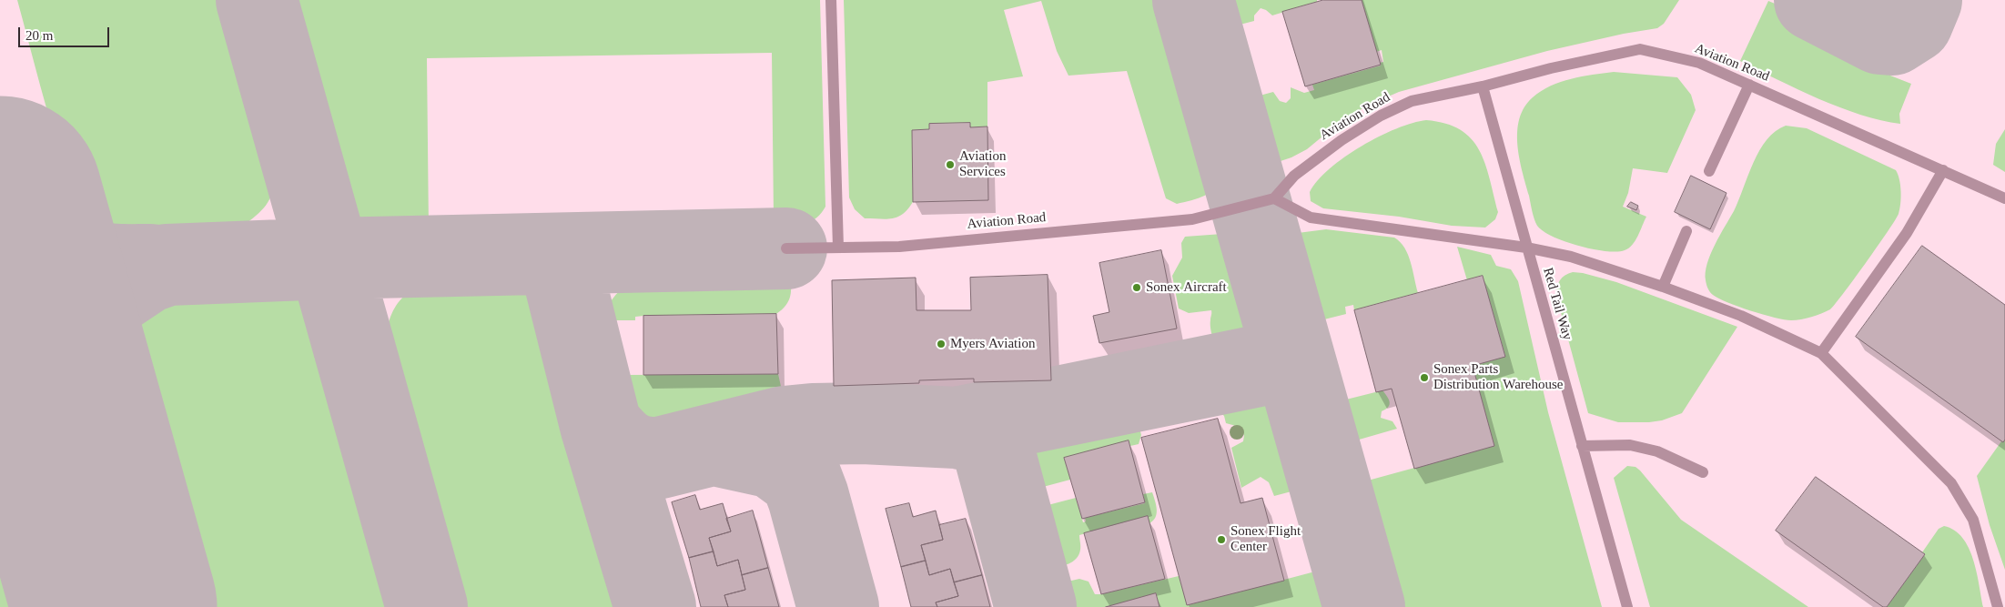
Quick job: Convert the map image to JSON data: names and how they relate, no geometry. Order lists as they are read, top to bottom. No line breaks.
{"streets":{"lane":["Aviation Road","Red Tail Way"]},"crossings":[["Aviation Road","Red Tail Way"]],"places":["Aviation Services","Sonex Aircraft","Myers Aviation","Sonex Parts Distribution Warehouse","Sonex Flight Center"],"scale_bar":"20 m"}
